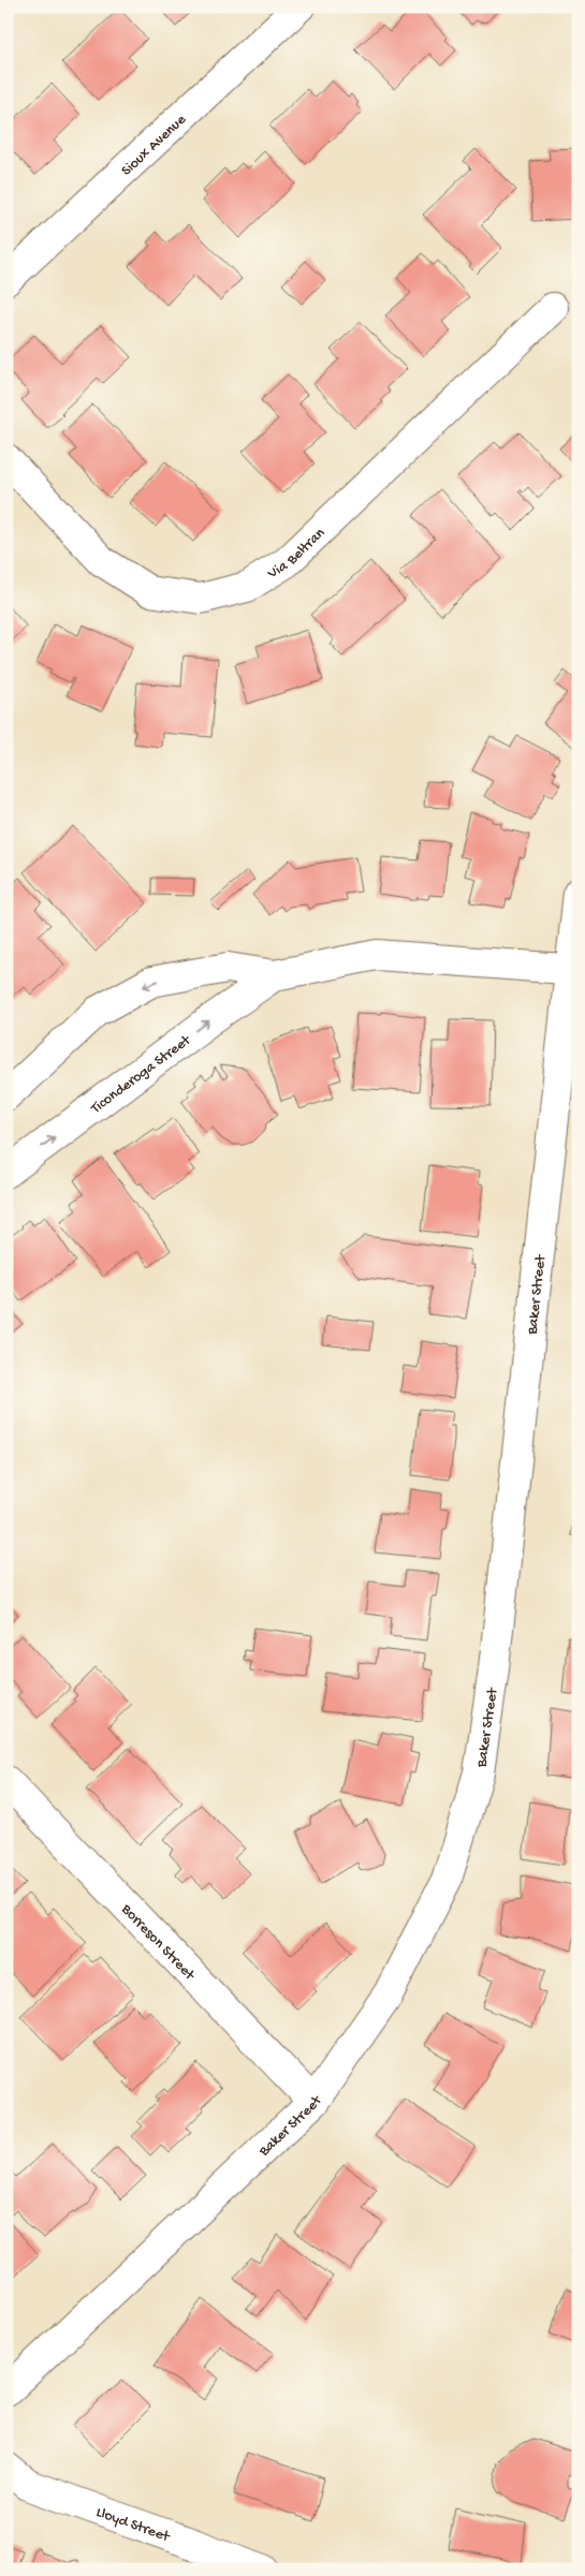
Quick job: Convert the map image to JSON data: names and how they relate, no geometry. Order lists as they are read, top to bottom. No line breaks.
{"streets":{"street":["Sioux Avenue","Via Beltran","Ticonderoga Street","Baker Street","Borreson Street","Lloyd Street"]},"crossings":[["Ticonderoga Street","Baker Street"],["Baker Street","Borreson Street"]]}
